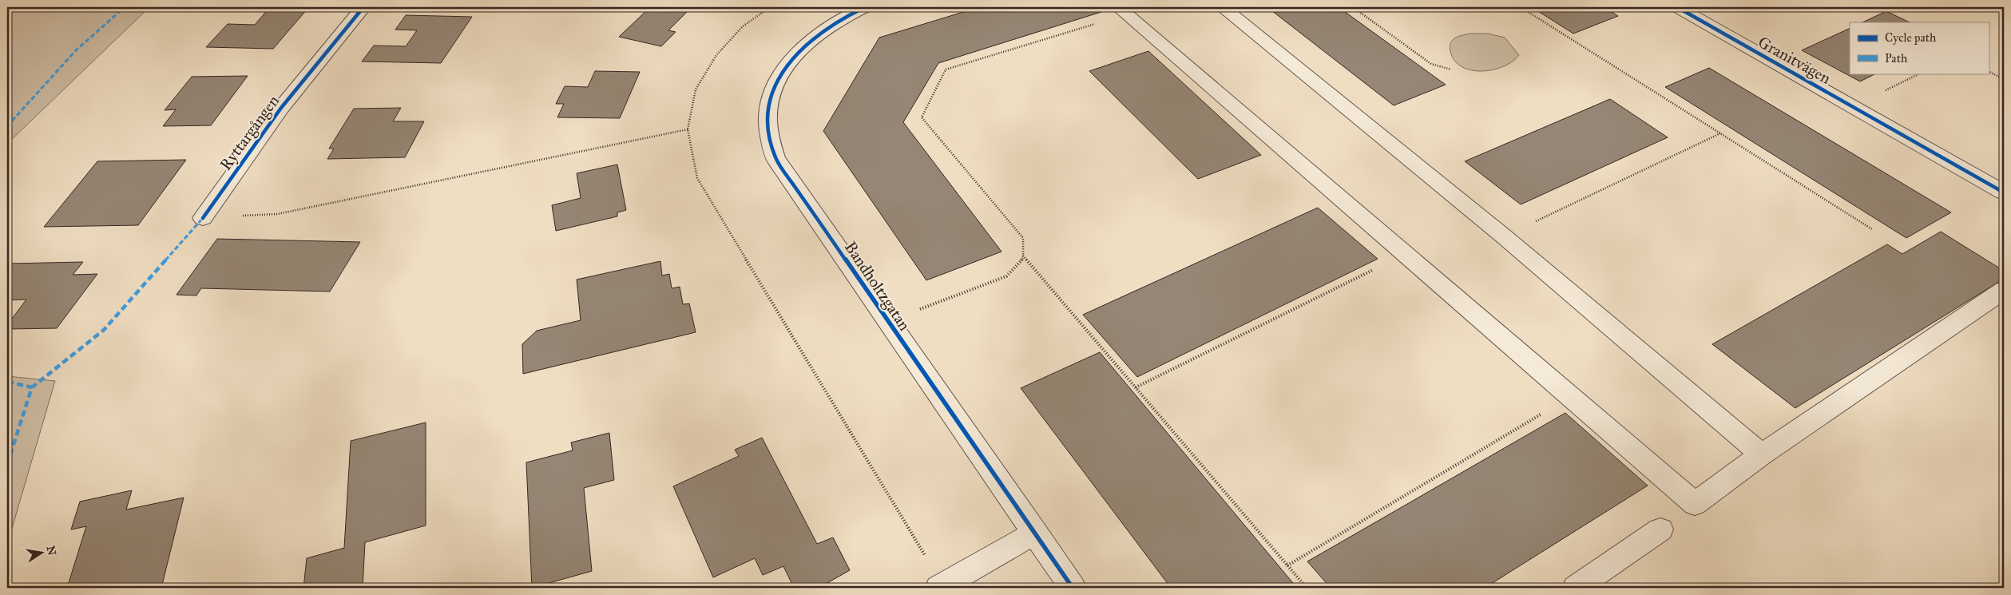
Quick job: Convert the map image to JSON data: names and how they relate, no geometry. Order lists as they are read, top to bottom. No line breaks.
{"streets":{"street":["Granitvägen","Ryttargången","Bandholtzgatan"]},"legend":["Cycle path","Path"],"north":"right"}
